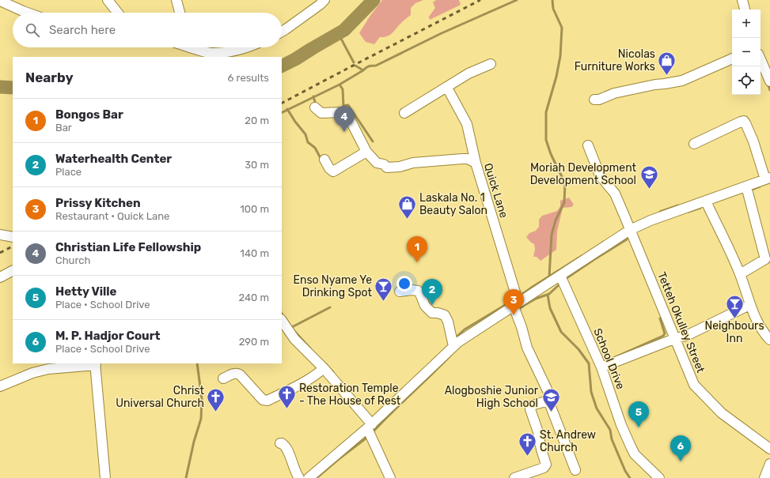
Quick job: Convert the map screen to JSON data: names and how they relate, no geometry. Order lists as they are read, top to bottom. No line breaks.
{"streets":{"street":["Quick Lane","Tetteh Okulley Street","School Drive"]},"places":{"shop":["Nicolas Furniture Works","Laskala No. 1 Beauty Salon"],"school or university":["Moriah Development Development School","Alogboshie Junior High School"],"bar":["Enso Nyame Ye Drinking Spot","Neighbours Inn"],"church":["Restoration Temple - The House of Rest","Christ Universal Church","St. Andrew Church"]},"page":{"map_buttons":["+","−"],"search":"Search here","heading":["Nearby","6 results"],"list":[{"mark":"1","name":"Bongos Bar","note":"Bar","value":"20 m"},{"mark":"2","name":"Waterhealth Center","note":"Place","value":"30 m"},{"mark":"3","name":"Prissy Kitchen","note":"Restaurant · Quick Lane","value":"100 m"},{"mark":"4","name":"Christian Life Fellowship","note":"Church","value":"140 m"},{"mark":"5","name":"Hetty Ville","note":"Place · School Drive","value":"240 m"},{"mark":"6","name":"M. P. Hadjor Court","note":"Place · School Drive","value":"290 m"}],"pins":["4","1","2","3","5","6"]}}
